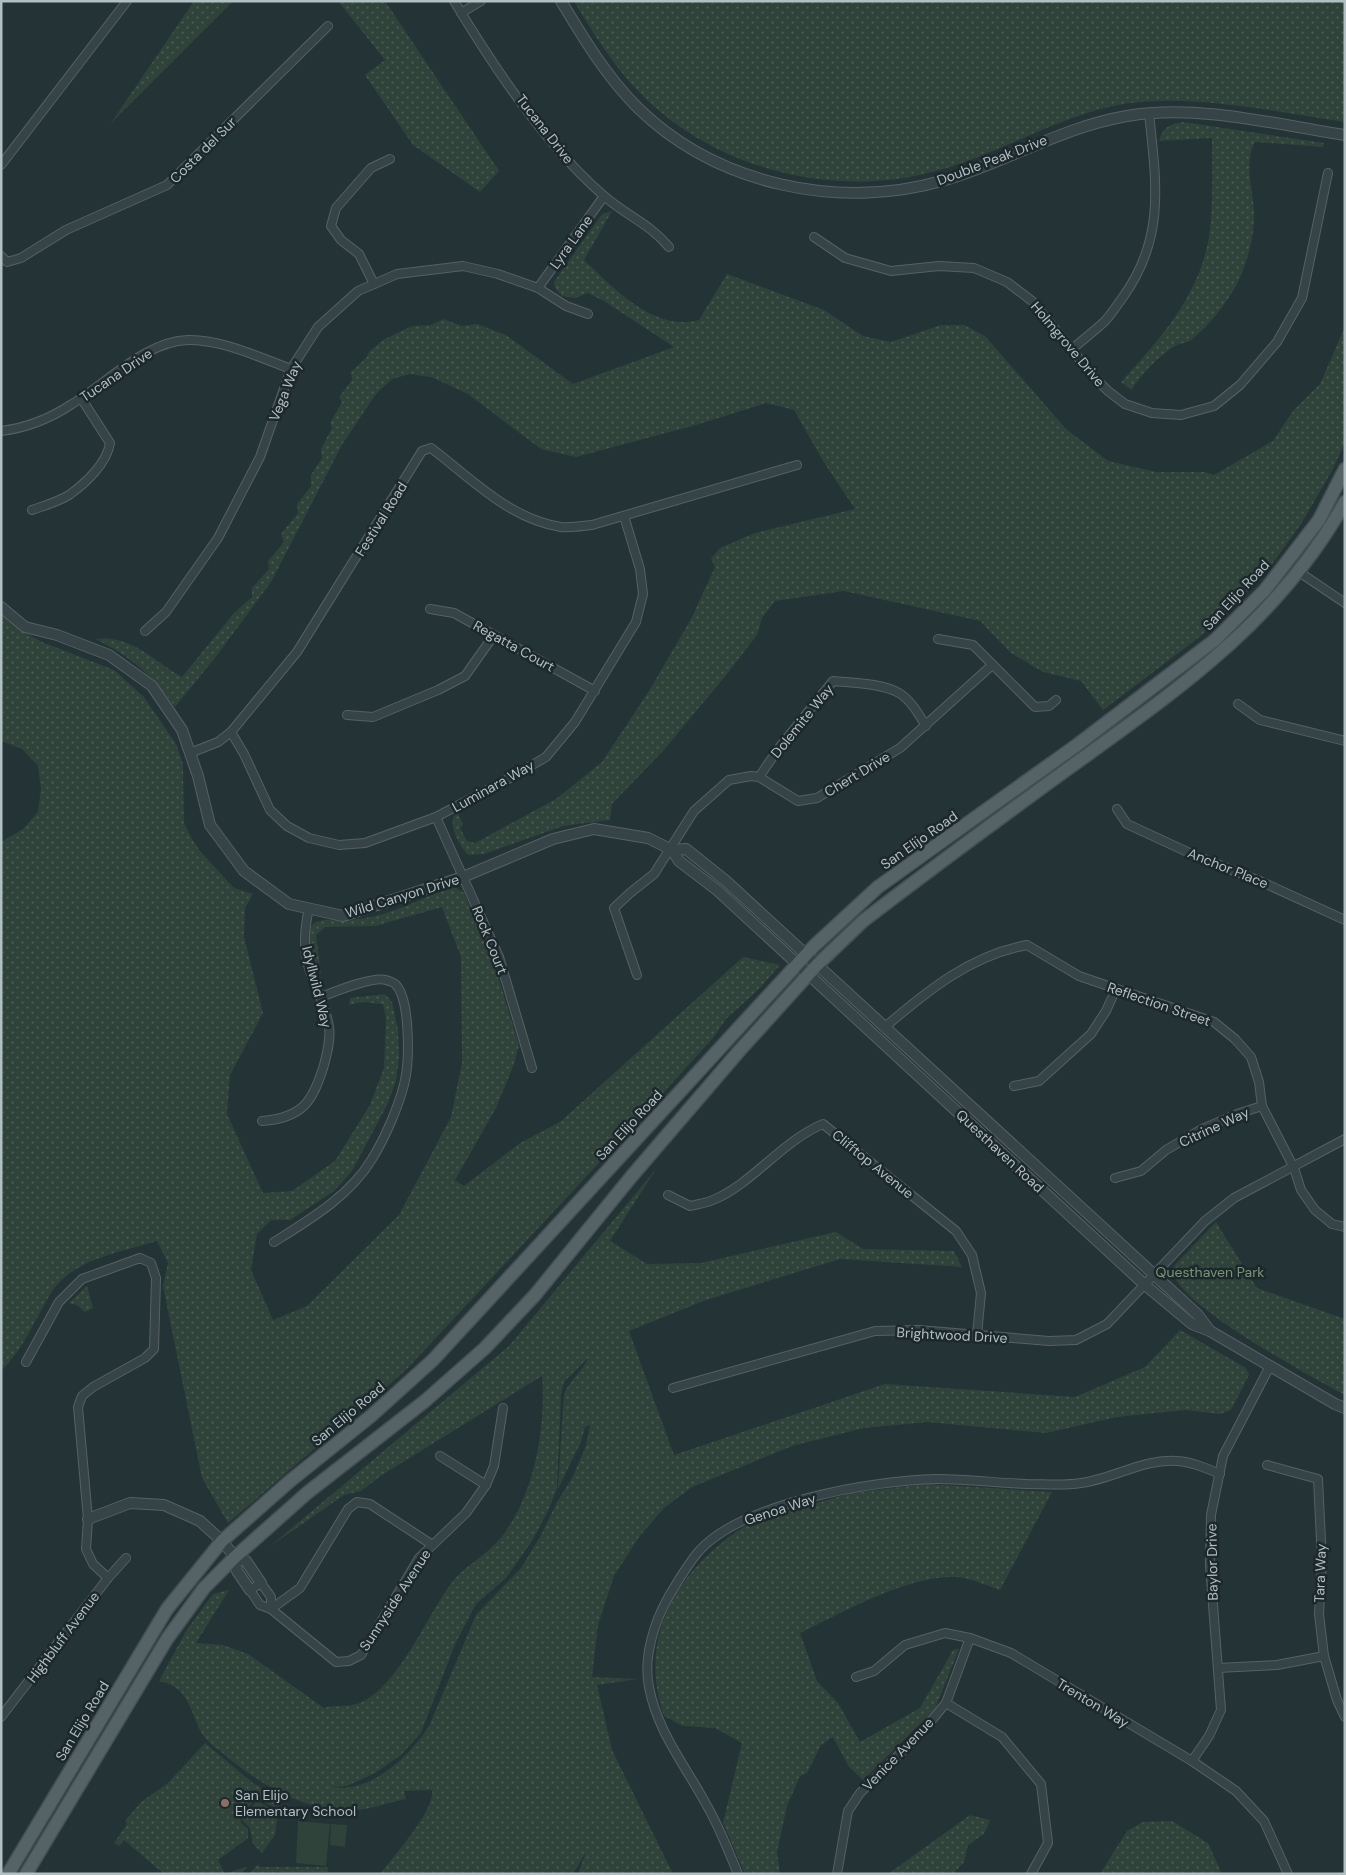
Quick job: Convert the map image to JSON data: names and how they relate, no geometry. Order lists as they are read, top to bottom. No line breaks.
{"streets":{"main road":["San Elijo Road"],"street":["Tucana Drive","Costa del Sur","Double Peak Drive","Lyra Lane","Holmgrove Drive","Vega Way","Festival Road","Regatta Court","Dolemite Way","Chert Drive","Luminara Way","Anchor Place","Wild Canyon Drive","Rock Court","Idyllwild Way","Reflection Street","Citrine Way","Questhaven Road","Clifftop Avenue","Brightwood Drive","Genoa Way","Baylor Drive","Tara Way","Sunnyside Avenue","Highbluff Avenue","Trenton Way","Venice Avenue"]},"crossings":[["Tucana Drive","Lyra Lane"],["Tucana Drive","Vega Way"],["Lyra Lane","Vega Way"],["Festival Road","Luminara Way"],["Festival Road","Wild Canyon Drive"],["San Elijo Road","Wild Canyon Drive"],["San Elijo Road","Questhaven Road"],["Regatta Court","Luminara Way"],["Dolemite Way","Chert Drive"],["Luminara Way","Rock Court"],["Wild Canyon Drive","Rock Court"],["Wild Canyon Drive","Idyllwild Way"],["Wild Canyon Drive","Questhaven Road"],["Reflection Street","Citrine Way"],["Reflection Street","Questhaven Road"],["Reflection Street","Brightwood Drive"],["Questhaven Road","Brightwood Drive"],["Questhaven Road","Baylor Drive"],["Clifftop Avenue","Brightwood Drive"],["Genoa Way","Baylor Drive"],["Baylor Drive","Trenton Way"],["Trenton Way","Venice Avenue"]],"parks":["Questhaven Park"],"places":["San Elijo Elementary School"]}
